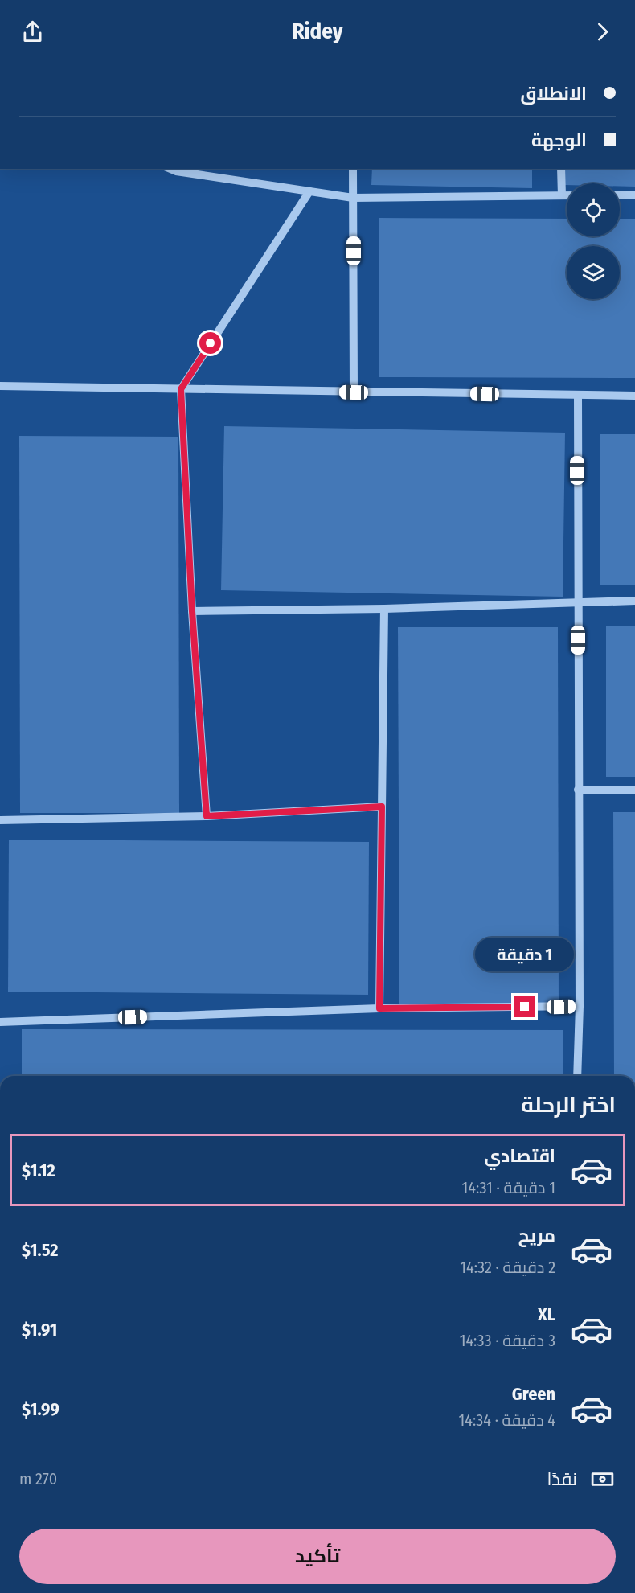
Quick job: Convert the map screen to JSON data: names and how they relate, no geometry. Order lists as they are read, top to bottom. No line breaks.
{"page":{"header":"Ridey","banner":["الانطلاق","الوجهة"],"bubble":"1 دقيقة","heading":"اختر الرحلة","list":[{"name":"اقتصادي","note":"1 دقيقة · 14:31","value":"$1.12"},{"name":"مريح","note":"2 دقيقة · 14:32","value":"$1.52"},{"name":"XL","note":"3 دقيقة · 14:33","value":"$1.91"},{"name":"Green","note":"4 دقيقة · 14:34","value":"$1.99"}],"pay":["نقدًا","270 m"],"buttons":"تأكيد"}}
